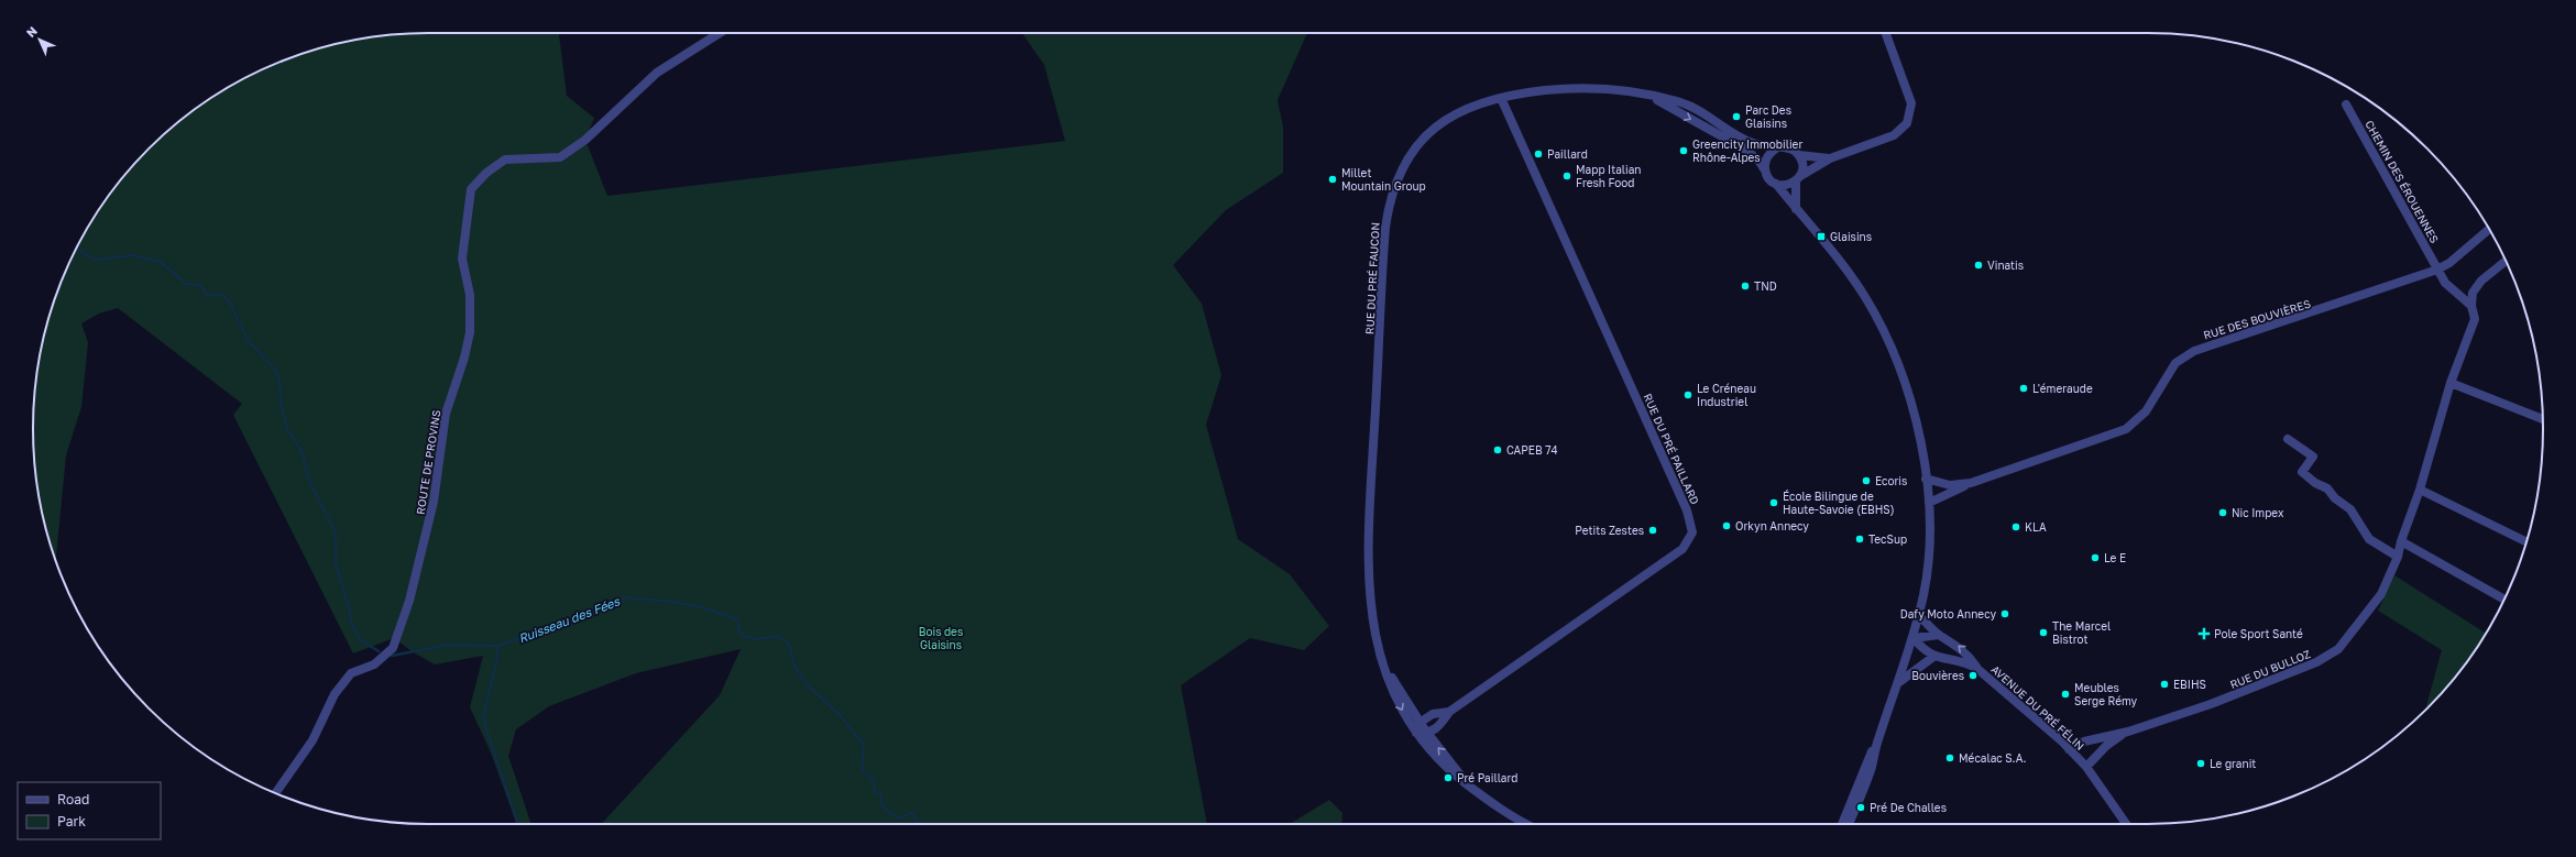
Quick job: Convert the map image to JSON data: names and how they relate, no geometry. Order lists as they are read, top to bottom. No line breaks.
{"streets":{"street":["CHEMIN DES ÉROUENNES","RUE DU PRÉ FAUCON","RUE DES BOUVIÈRES","RUE DU PRÉ PAILLARD","ROUTE DE PROVINS","RUE DU BULLOZ","AVENUE DU PRÉ FÉLIN"]},"crossings":[["CHEMIN DES ÉROUENNES","RUE DES BOUVIÈRES"],["CHEMIN DES ÉROUENNES","RUE DU BULLOZ"],["RUE DU PRÉ FAUCON","RUE DU PRÉ PAILLARD"],["RUE DU BULLOZ","AVENUE DU PRÉ FÉLIN"]],"water":["Ruisseau des Fées"],"parks":["Bois des Glaisins"],"places":{"other":["Parc Des Glaisins","Greencity Immobilier Rhône-Alpes","Paillard","Mapp Italian Fresh Food","Millet Mountain Group","Vinatis","TND","L'émeraude","Le Créneau Industriel","CAPEB 74","Ecoris","École Bilingue de Haute-Savoie (EBHS)","Nic Impex","Orkyn Annecy","KLA","Petits Zestes","TecSup","Le E","Dafy Moto Annecy","The Marcel Bistrot","Bouvières","EBIHS","Meubles Serge Rémy","Mécalac S.A.","Le granit","Pré Paillard","Pré De Challes"],"transit":["Glaisins"],"health":["Pole Sport Santé"]},"legend":["Road","Park"],"north":"top left"}
